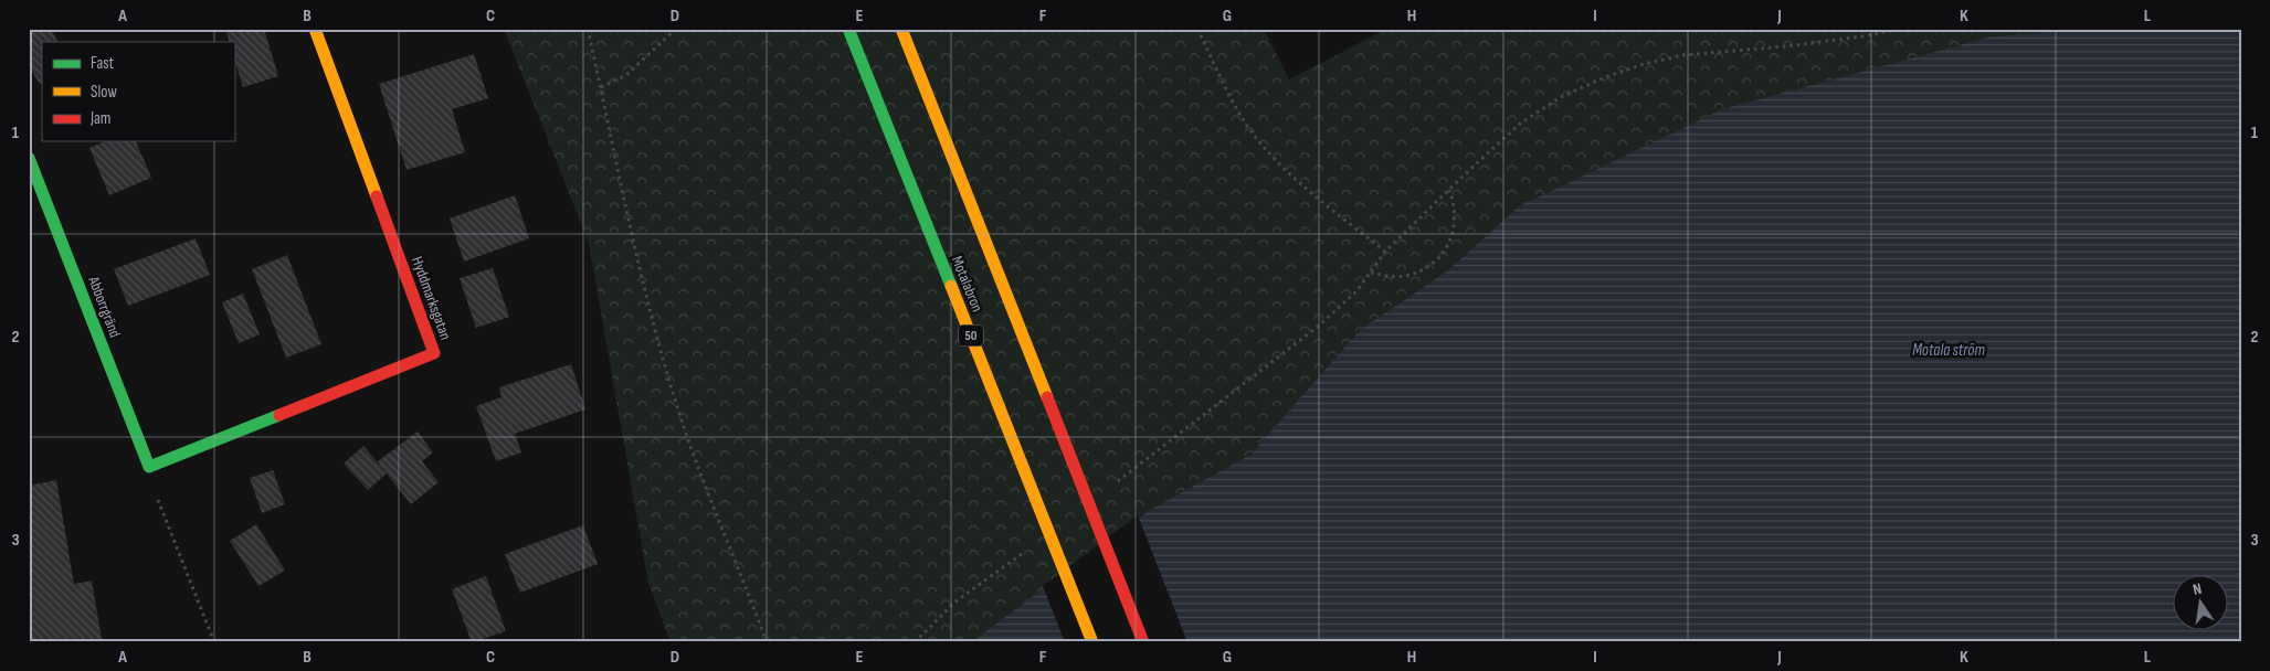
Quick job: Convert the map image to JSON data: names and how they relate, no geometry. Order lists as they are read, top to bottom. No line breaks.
{"streets":{"main road":["Motalabron","Hyddmarksgatan","Abborrgränd","50"]},"crossings":[["Hyddmarksgatan","Abborrgränd"]],"water":["Motala ström"],"legend":["Fast","Slow","Jam"],"north":"top","grid":{"columns":["A","B","C","D","E","F","G","H","I","J","K","L"],"rows":["1","2","3"]}}
